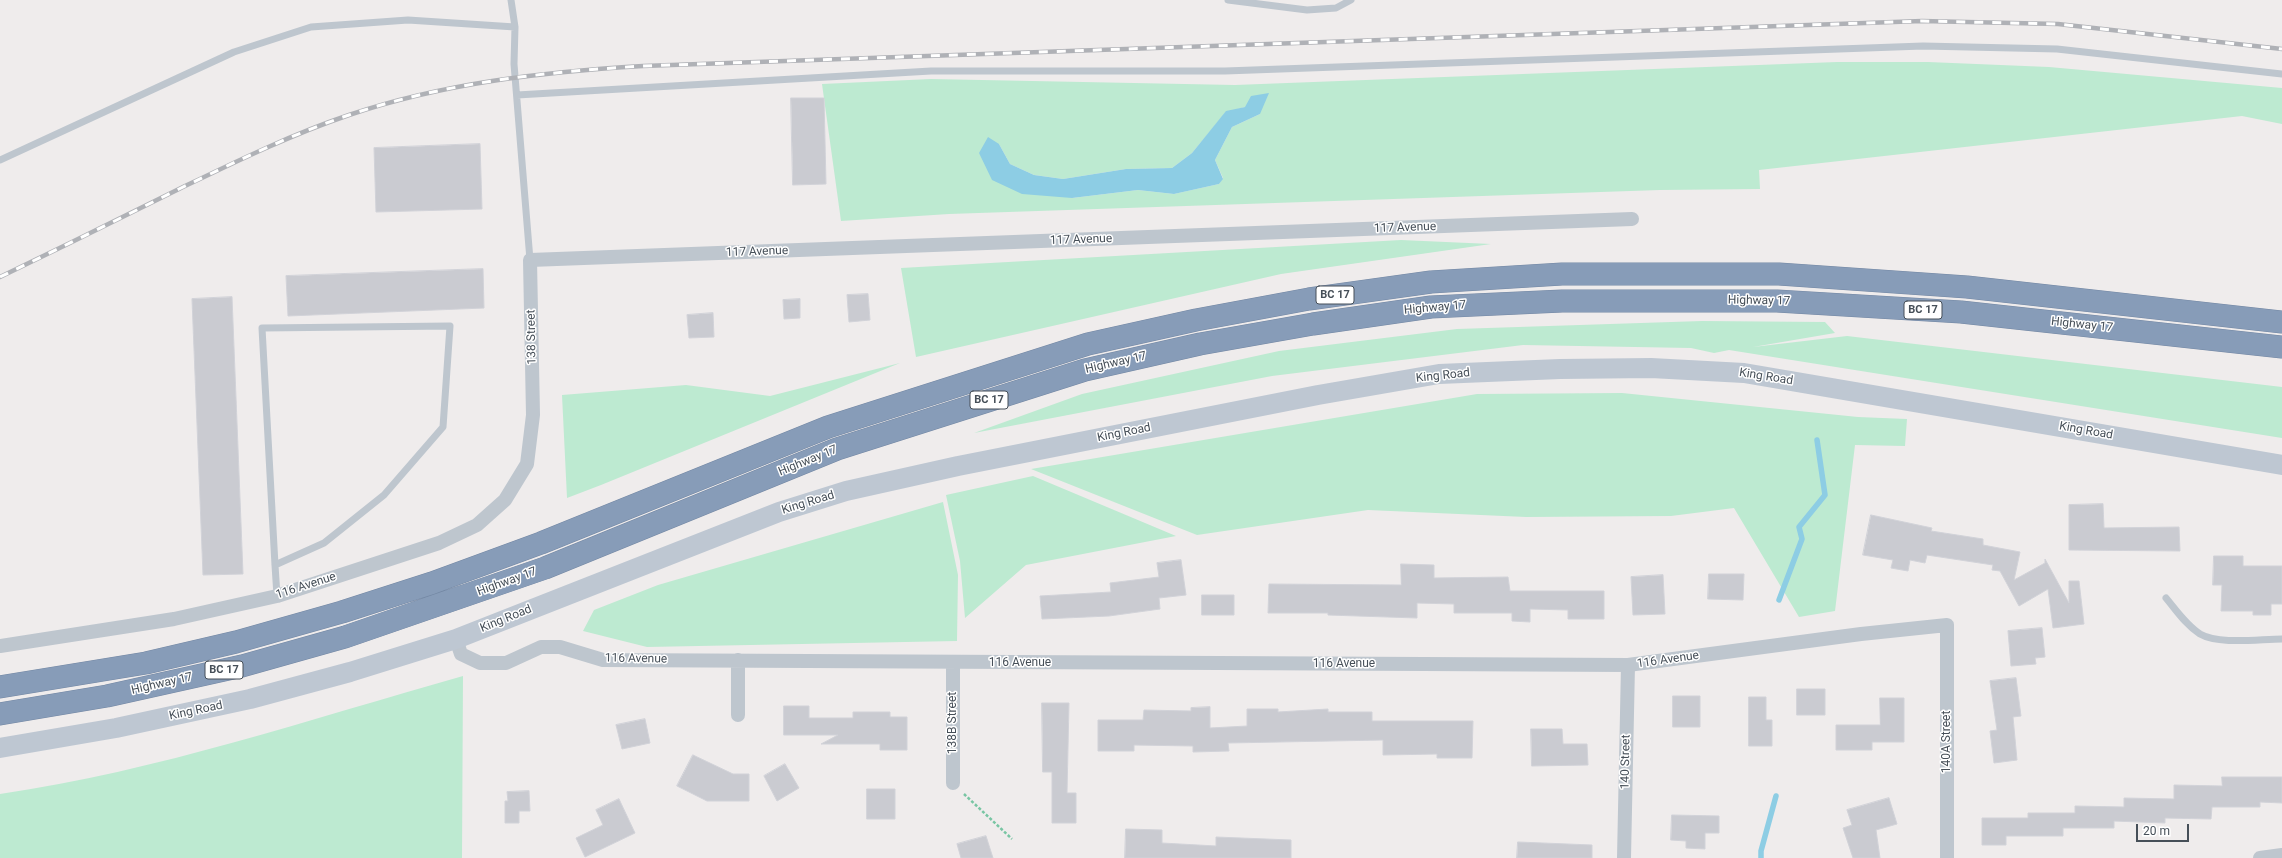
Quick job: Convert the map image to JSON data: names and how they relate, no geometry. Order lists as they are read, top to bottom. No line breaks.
{"streets":{"highway":["BC 17","Highway 17"],"street":["117 Avenue","138 Street","King Road","116 Avenue","138B Street","140A Street","140 Street"]},"crossings":[["117 Avenue","138 Street"],["138 Street","116 Avenue"],["King Road","116 Avenue"],["116 Avenue","138B Street"],["116 Avenue","140A Street"],["116 Avenue","140 Street"]],"scale_bar":"20 m"}
